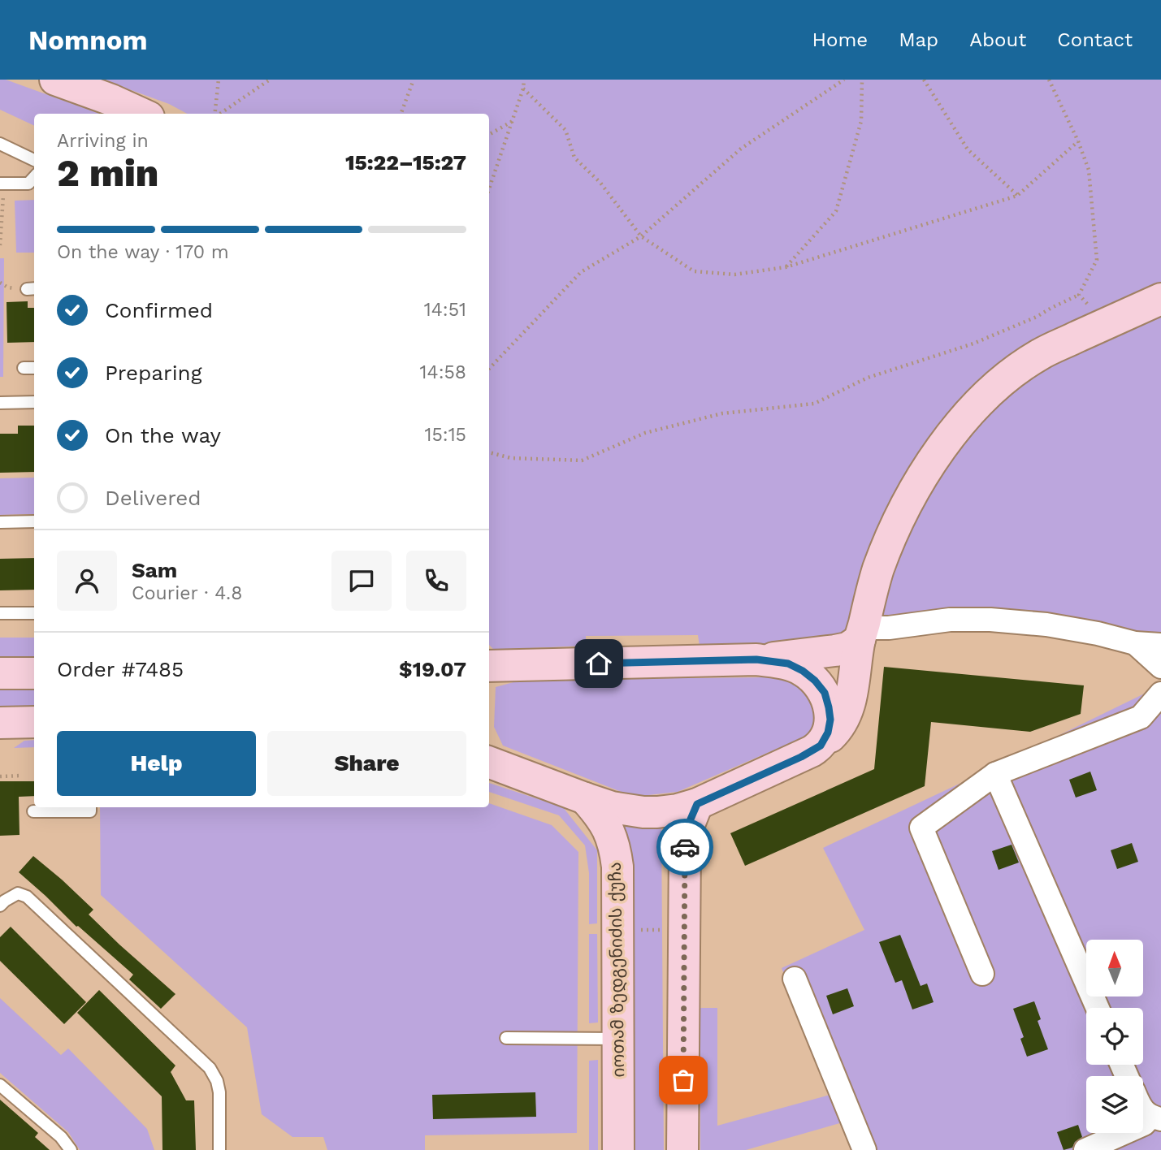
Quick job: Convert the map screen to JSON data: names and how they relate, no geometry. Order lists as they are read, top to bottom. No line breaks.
{"streets":{"main road":["იოთამ ზედგენიძის ქუჩა"]},"north":"top","page":{"header":"Nomnom","nav":["Home","Map","About","Contact"],"heading":["2 min","Arriving in","15:22–15:27"],"panel":["Sam","Courier · 4.8","Order #7485","$19.07"],"bar":"On the way · 170 m","list":[["Confirmed","14:51"],["Preparing","14:58"],["On the way","15:15"],"Delivered"],"buttons":["Help","Share"]}}
